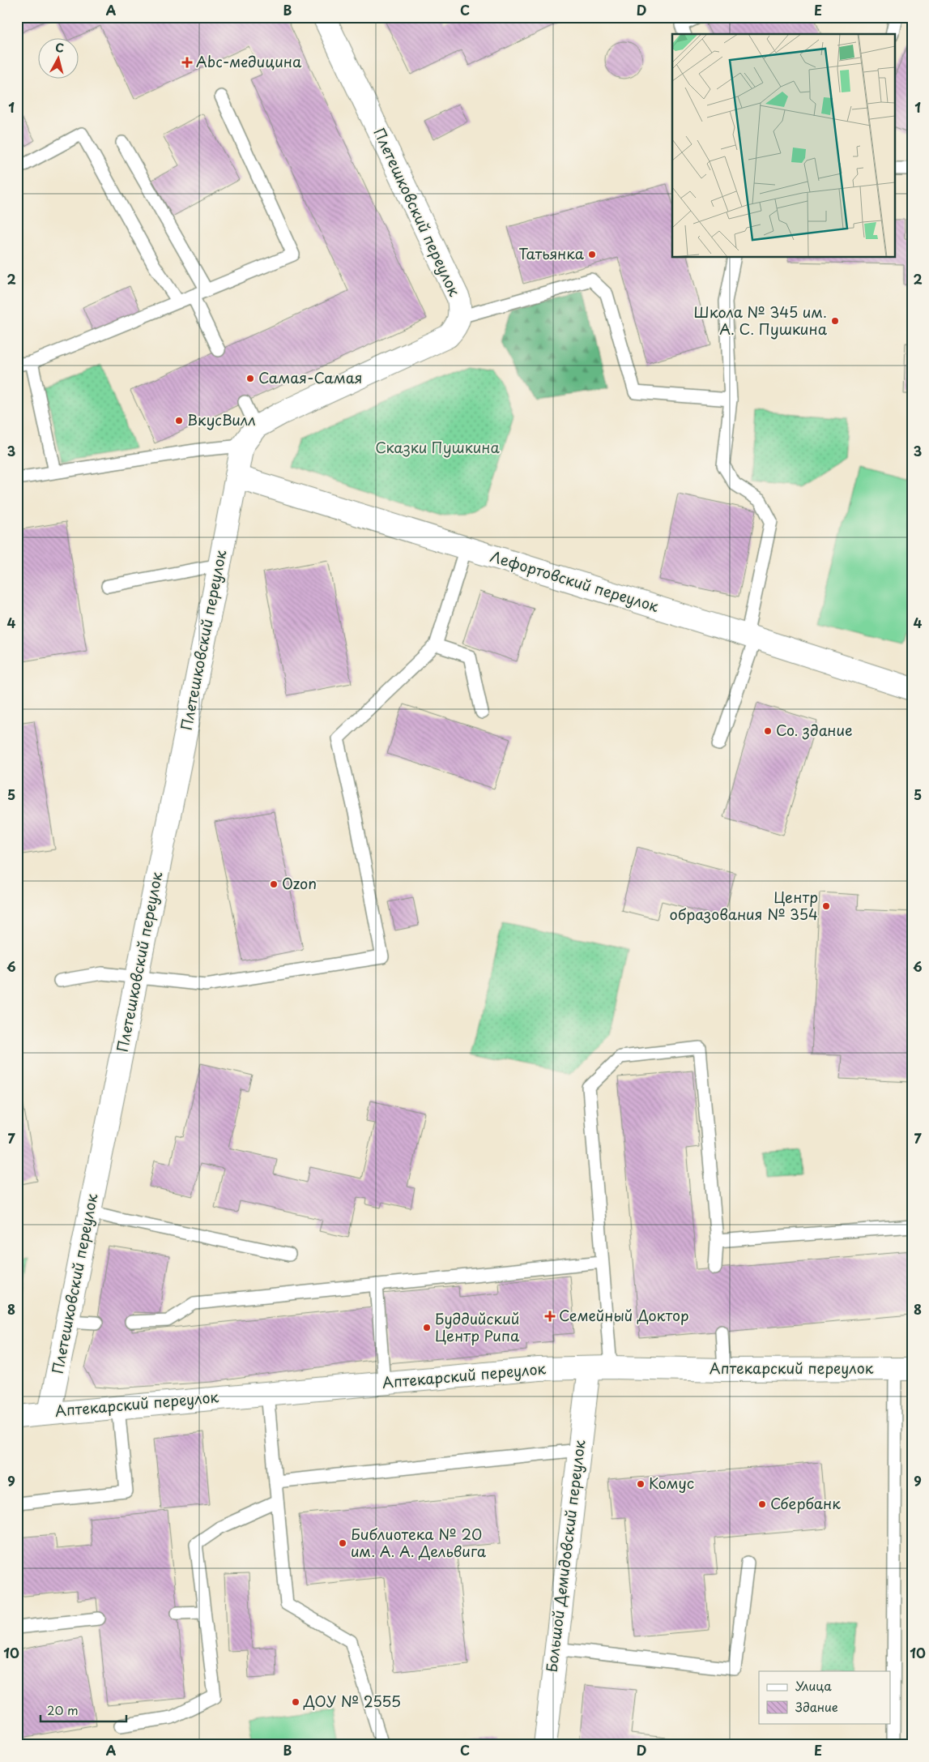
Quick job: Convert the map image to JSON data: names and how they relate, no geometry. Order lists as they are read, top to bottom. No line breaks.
{"streets":{"street":["Плетешковский переулок","Лефортовский переулок","Аптекарский переулок","Большой Демидовский переулок"]},"crossings":[["Плетешковский переулок","Лефортовский переулок"],["Плетешковский переулок","Аптекарский переулок"],["Аптекарский переулок","Большой Демидовский переулок"]],"parks":["Сказки Пушкина"],"places":{"health":["Abc-медицина","Семейный Доктор"],"other":["Татьянка","Школа № 345 им. А. С. Пушкина","Самая-Самая","ВкусВилл","Со. здание","Ozon","Центр образования № 354","Буддийский Центр Рипа","Комус","Сбербанк","Библиотека № 20 им. А. А. Дельвига","ДОУ № 2555"]},"legend":["Улица","Здание"],"scale_bar":"20 m","north":"top","grid":{"columns":["A","B","C","D","E"],"rows":["1","2","3","4","5","6","7","8","9","10"]}}
